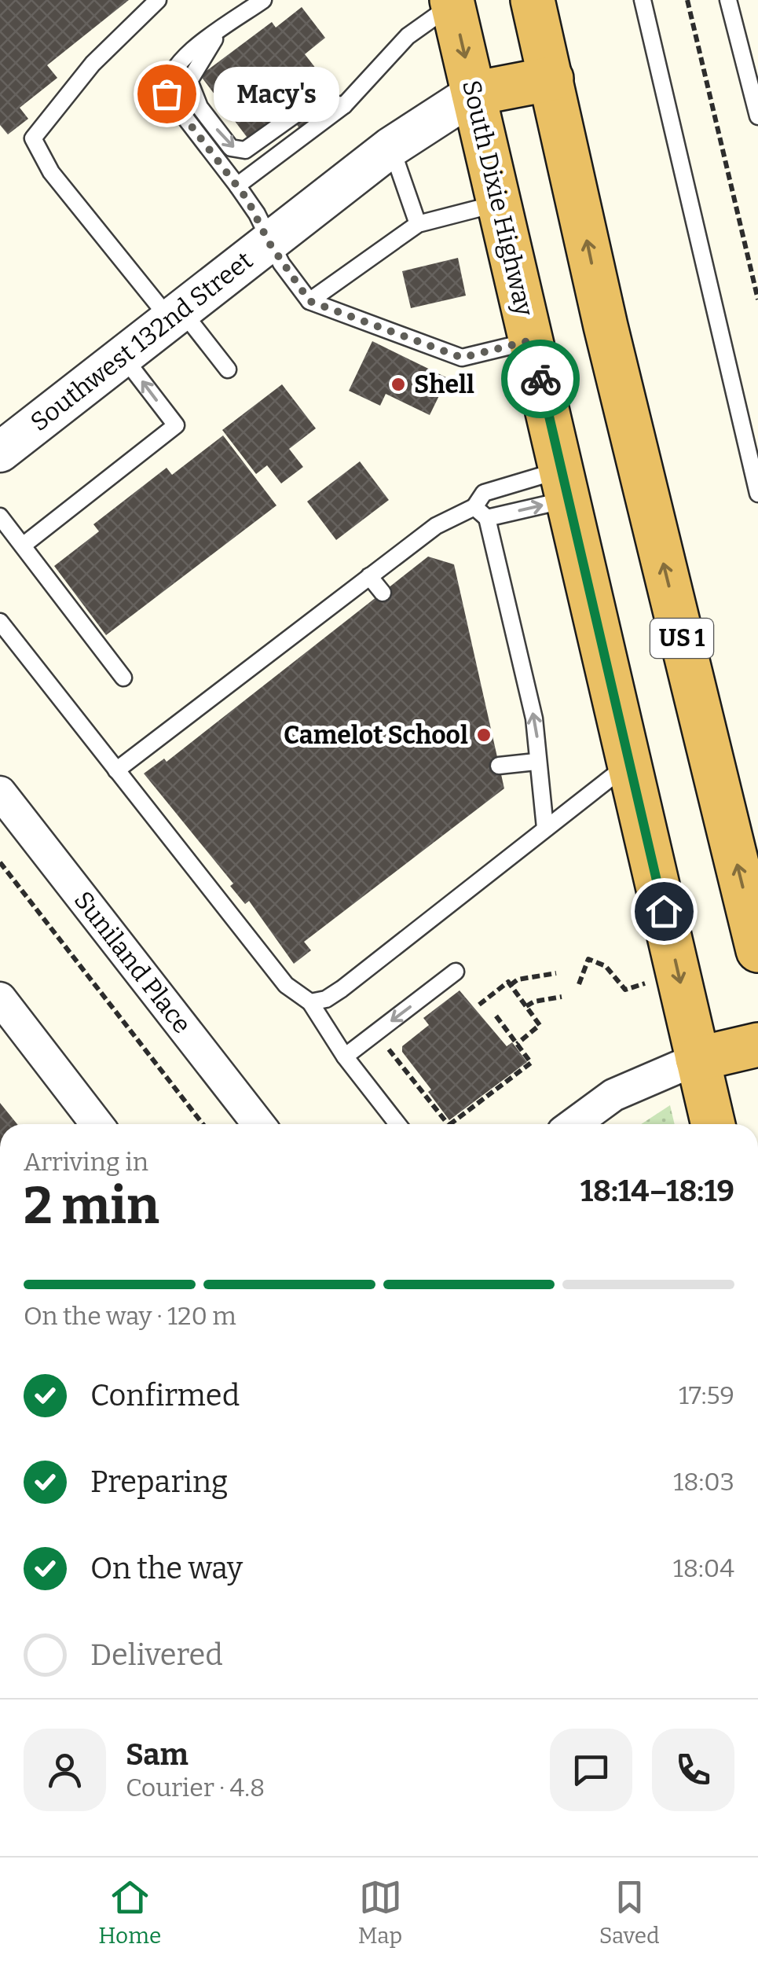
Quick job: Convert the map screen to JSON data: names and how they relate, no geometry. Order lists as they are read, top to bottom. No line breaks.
{"streets":{"highway":["South Dixie Highway","US 1"],"street":["Southwest 132nd Street","Suniland Place"]},"crossings":[["South Dixie Highway","Southwest 132nd Street"]],"places":["Macy's","Shell","Camelot School"],"page":{"bubble":"Macy's","heading":["2 min","Arriving in","18:14–18:19"],"panel":["Sam","Courier · 4.8"],"bar":"On the way · 120 m","list":[["Confirmed","17:59"],["Preparing","18:03"],["On the way","18:04"],"Delivered"],"tabs":["Home","Map","Saved"]}}
